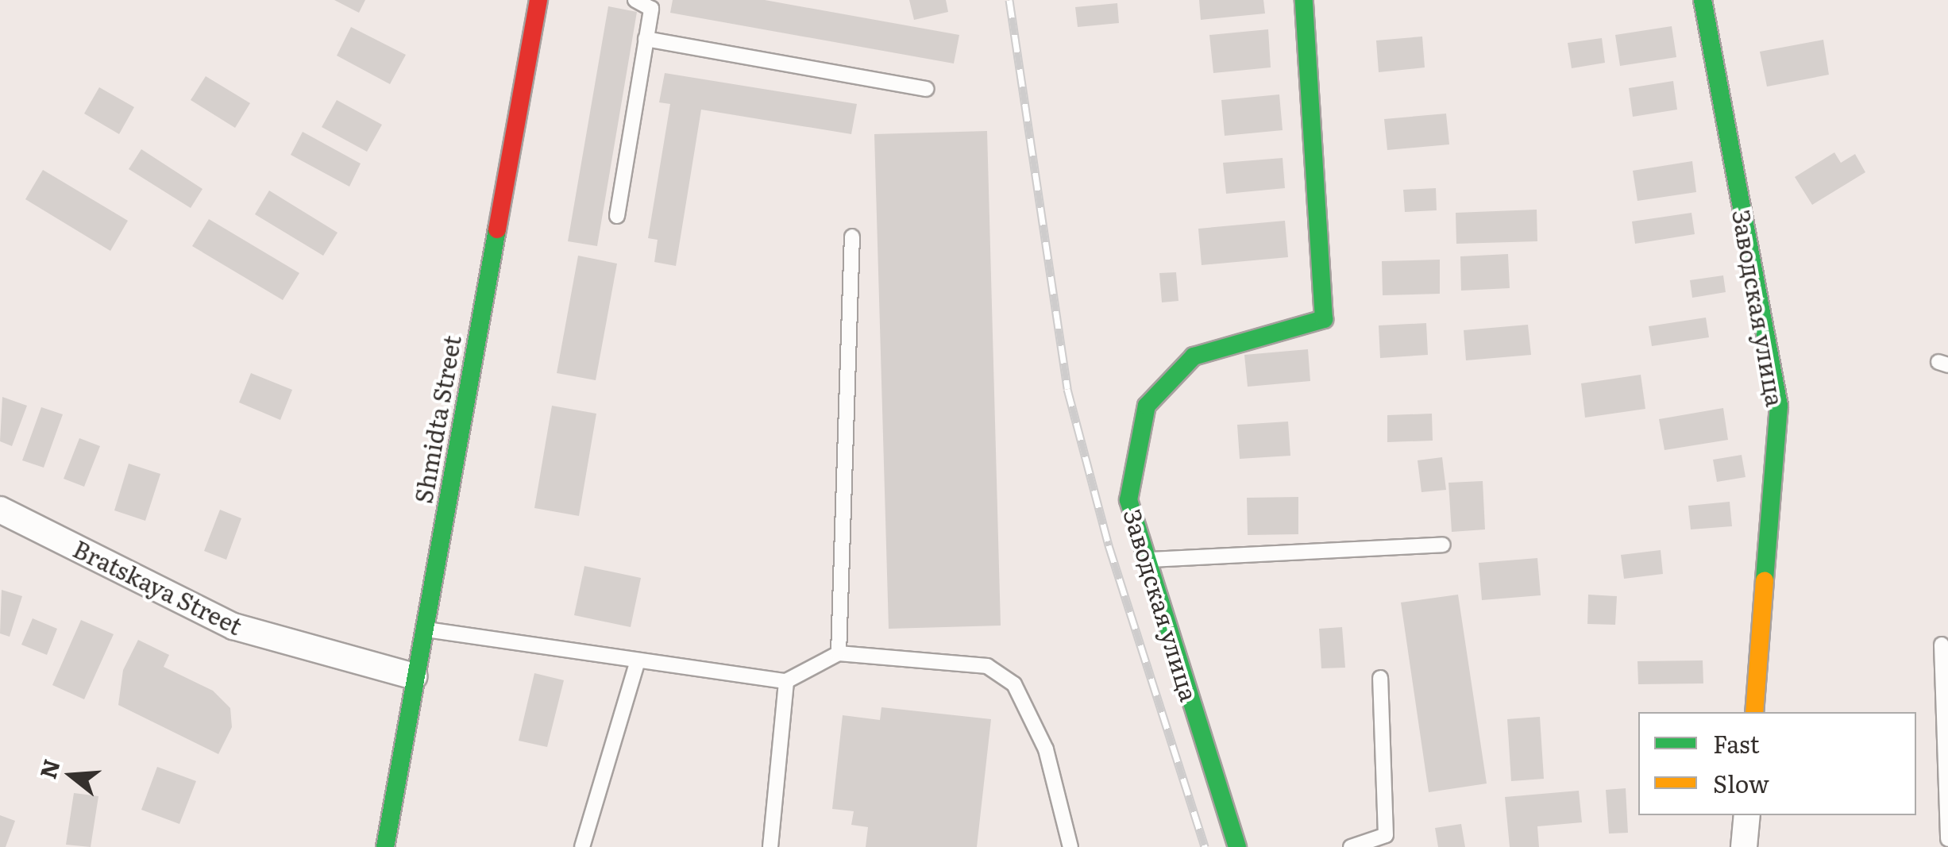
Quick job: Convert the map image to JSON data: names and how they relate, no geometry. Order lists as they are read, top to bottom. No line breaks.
{"streets":{"street":["Заводская улица","Shmidta Street","Bratskaya Street"]},"crossings":[["Shmidta Street","Bratskaya Street"]],"legend":["Fast","Slow"],"north":"left"}
